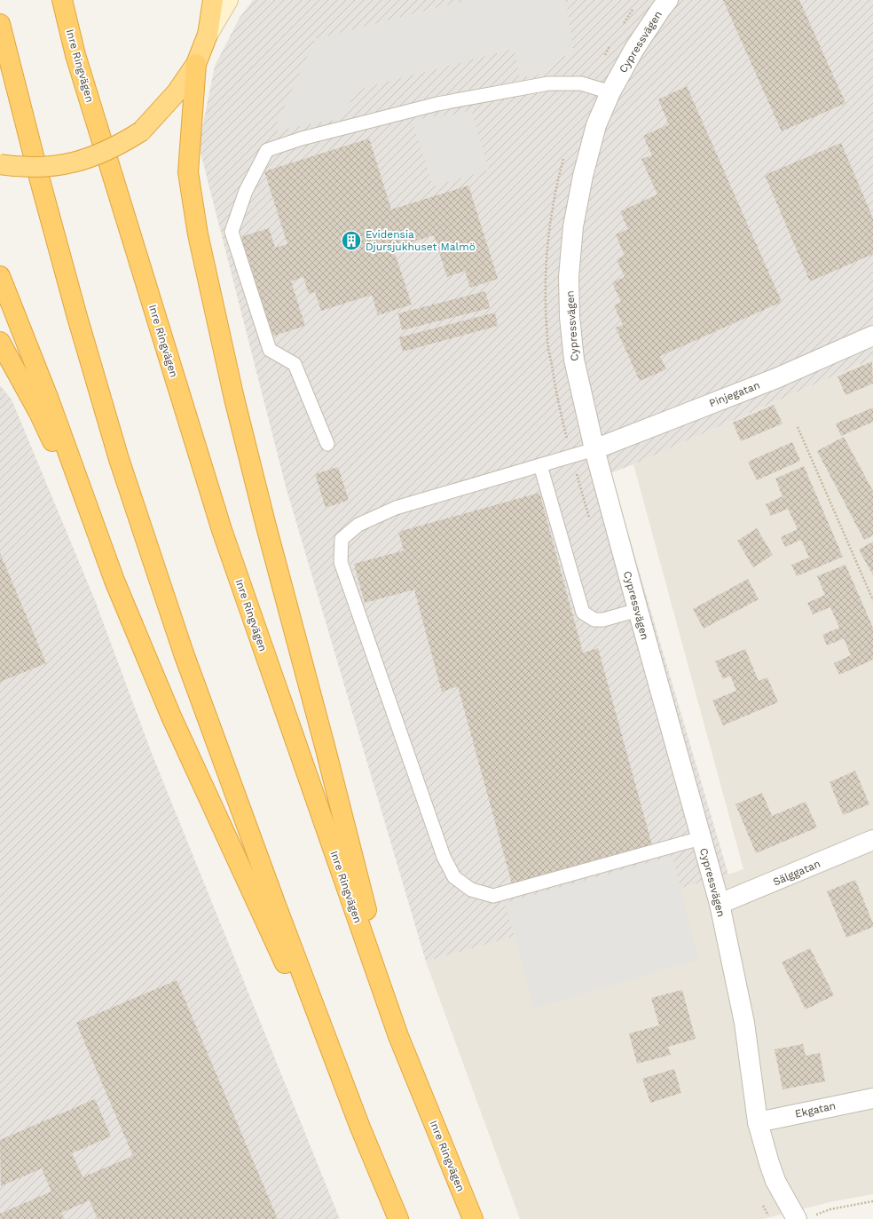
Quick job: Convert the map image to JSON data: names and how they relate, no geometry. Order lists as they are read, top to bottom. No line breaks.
{"streets":{"highway":["Inre Ringvägen"],"street":["Cypressvägen","Pinjegatan","Sälggatan","Ekgatan"]},"crossings":[["Cypressvägen","Pinjegatan"],["Cypressvägen","Sälggatan"],["Cypressvägen","Ekgatan"]],"places":{"building":["Evidensia Djursjukhuset Malmö"]}}
